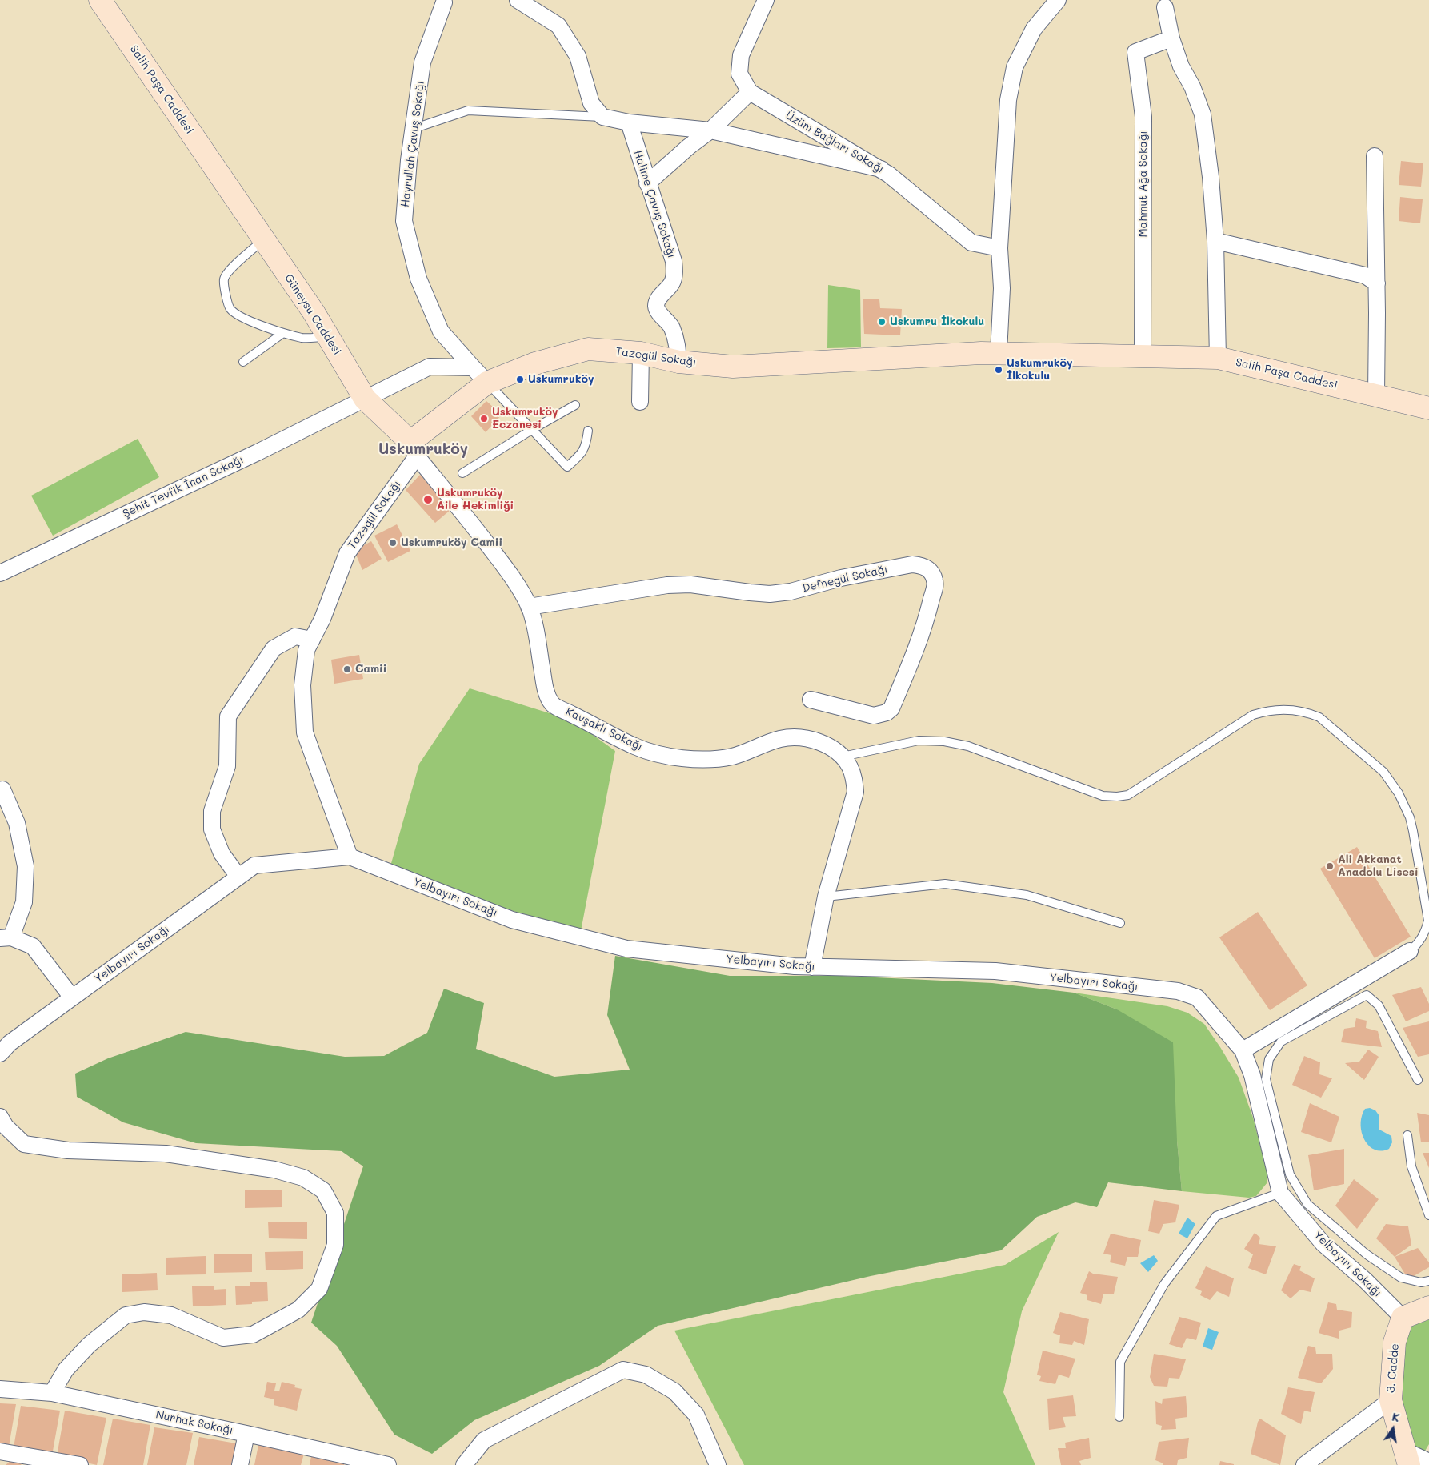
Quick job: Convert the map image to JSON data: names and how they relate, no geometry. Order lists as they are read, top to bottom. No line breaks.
{"streets":{"street":["Salih Paşa Caddesi","Üzüm Bağları Sokağı","Hayrullah Çavuş Sokağı","Mahmut Ağa Sokağı","Halime Çavuş Sokağı","Güneysu Caddesi","Tazegül Sokağı","Şehit Tevfik İnan Sokağı","Defnegül Sokağı","Kavşaklı Sokağı","Yelbayırı Sokağı","3. Cadde","Nurhak Sokağı"]},"crossings":[["Salih Paşa Caddesi","Mahmut Ağa Sokağı"],["Salih Paşa Caddesi","Güneysu Caddesi"],["Salih Paşa Caddesi","Tazegül Sokağı"],["Hayrullah Çavuş Sokağı","Tazegül Sokağı"],["Hayrullah Çavuş Sokağı","Şehit Tevfik İnan Sokağı"],["Mahmut Ağa Sokağı","Tazegül Sokağı"],["Halime Çavuş Sokağı","Tazegül Sokağı"],["Güneysu Caddesi","Tazegül Sokağı"],["Güneysu Caddesi","Şehit Tevfik İnan Sokağı"],["Güneysu Caddesi","Kavşaklı Sokağı"],["Tazegül Sokağı","Kavşaklı Sokağı"],["Tazegül Sokağı","Yelbayırı Sokağı"],["Defnegül Sokağı","Kavşaklı Sokağı"],["Kavşaklı Sokağı","Yelbayırı Sokağı"],["Yelbayırı Sokağı","3. Cadde"]],"districts":["Uskumruköy"],"places":["Uskumru İlkokulu","Uskumruköy İlkokulu","Uskumruköy","Uskumruköy Eczanesi","Uskumruköy Aile Hekimliği","Uskumruköy Camii","Camii","Ali Akkanat Anadolu Lisesi"],"north":"top"}
